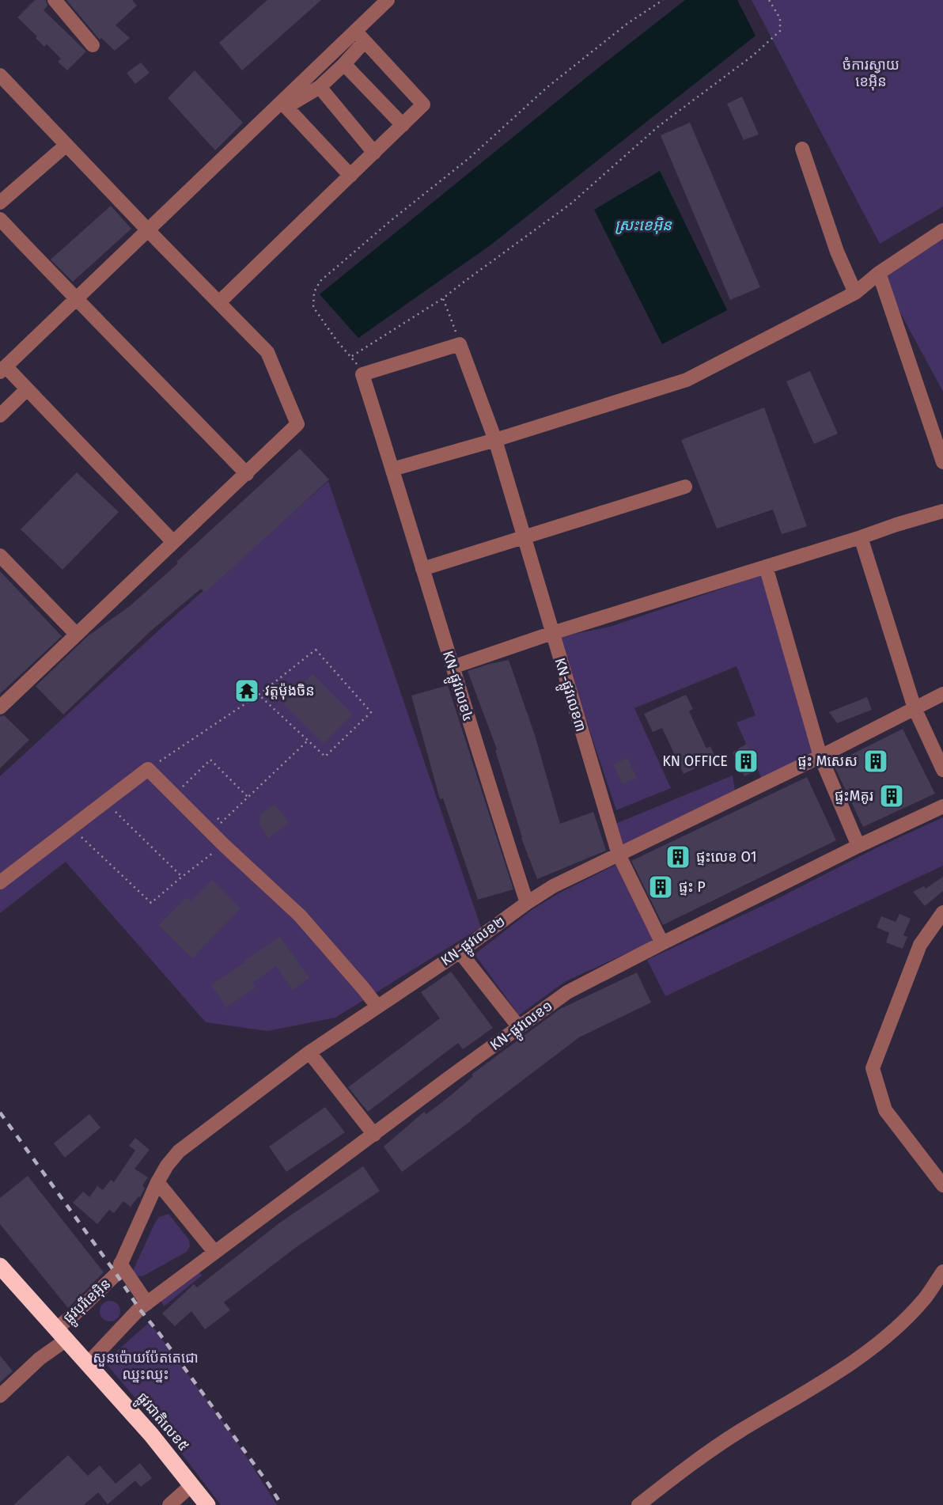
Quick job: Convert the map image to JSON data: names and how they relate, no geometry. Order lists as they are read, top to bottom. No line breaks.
{"streets":{"highway":["ផ្លូវជាតិលេខ៥"],"street":["KN-ផ្លូវលេខ៤","KN-ផ្លូវលេខ៣","KN-ផ្លូវលេខ២","KN-ផ្លូវលេខ១","ផ្លូវបុរីខេអ៊ិន"]},"crossings":[["KN-ផ្លូវលេខ៤","KN-ផ្លូវលេខ២"],["KN-ផ្លូវលេខ៣","KN-ផ្លូវលេខ២"],["KN-ផ្លូវលេខ៣","KN-ផ្លូវលេខ១"],["KN-ផ្លូវលេខ២","ផ្លូវបុរីខេអ៊ិន"],["ផ្លូវបុរីខេអ៊ិន","ផ្លូវជាតិលេខ៥"]],"water":["ស្រះខេអ៊ិន"],"parks":["ចំការស្វាយ ខេអ៊ិន","សួនប៉ោយប៉ែតតេជោ ឈ្នះឈ្នះ"],"places":{"temple":["វត្តម៉ុងចិន"],"building":["KN OFFICE","ផ្ទះ Mសេស","ផ្ទះMគូរ","ផ្ទះលេខ O1","ផ្ទះ P"]}}
